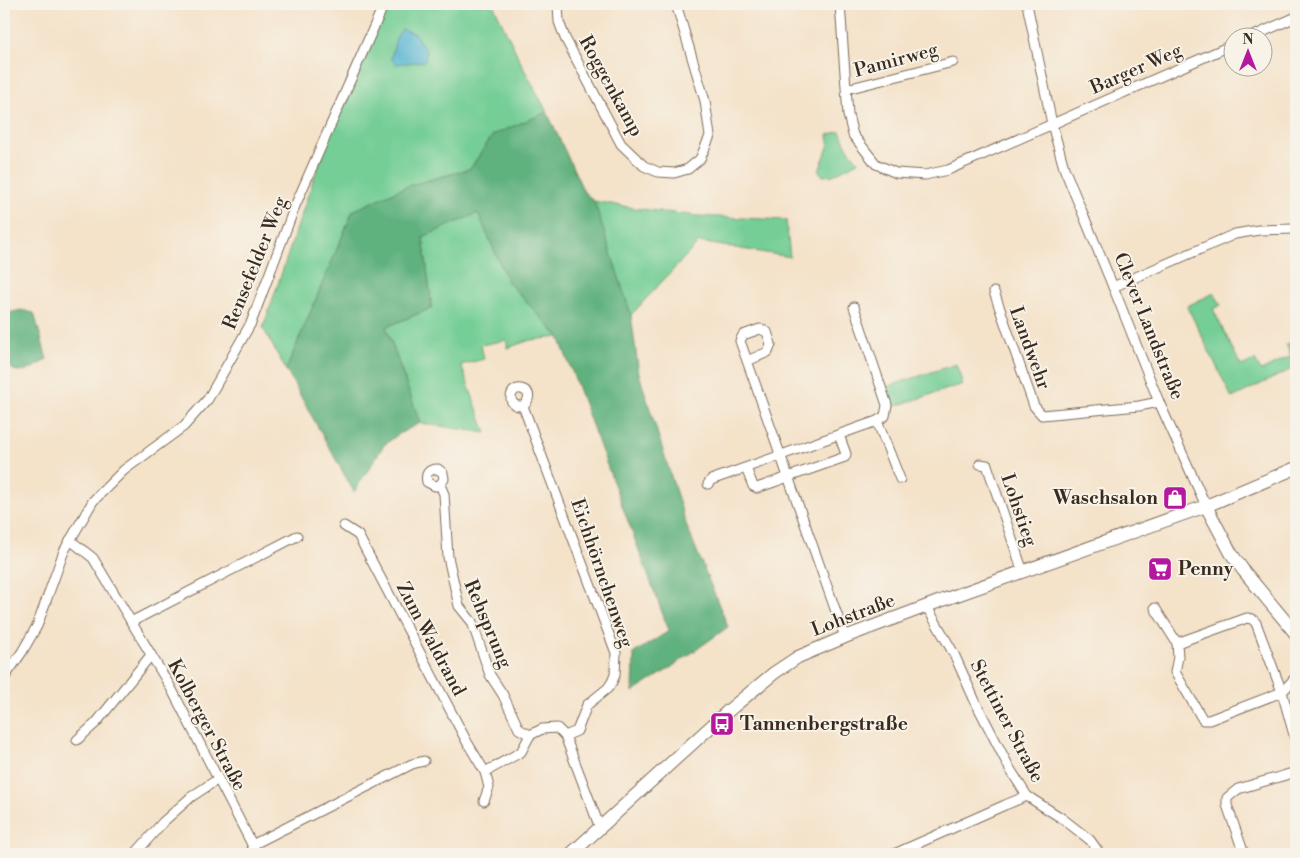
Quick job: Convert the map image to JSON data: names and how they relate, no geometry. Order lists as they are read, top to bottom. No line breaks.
{"streets":{"main road":["Clever Landstraße","Lohstraße"],"street":["Pamirweg","Barger Weg","Roggenkamp","Rensefelder Weg","Landwehr","Lohstieg","Eichhörnchenweg","Rehsprung","Zum Waldrand","Stettiner Straße","Kolberger Straße"]},"crossings":[["Pamirweg","Barger Weg"],["Barger Weg","Clever Landstraße"],["Rensefelder Weg","Kolberger Straße"],["Clever Landstraße","Landwehr"],["Clever Landstraße","Lohstraße"],["Lohstieg","Lohstraße"],["Lohstraße","Stettiner Straße"]],"places":{"shop":["Waschsalon"],"supermarket":["Penny"],"bus stop":["Tannenbergstraße"]},"north":"top"}
